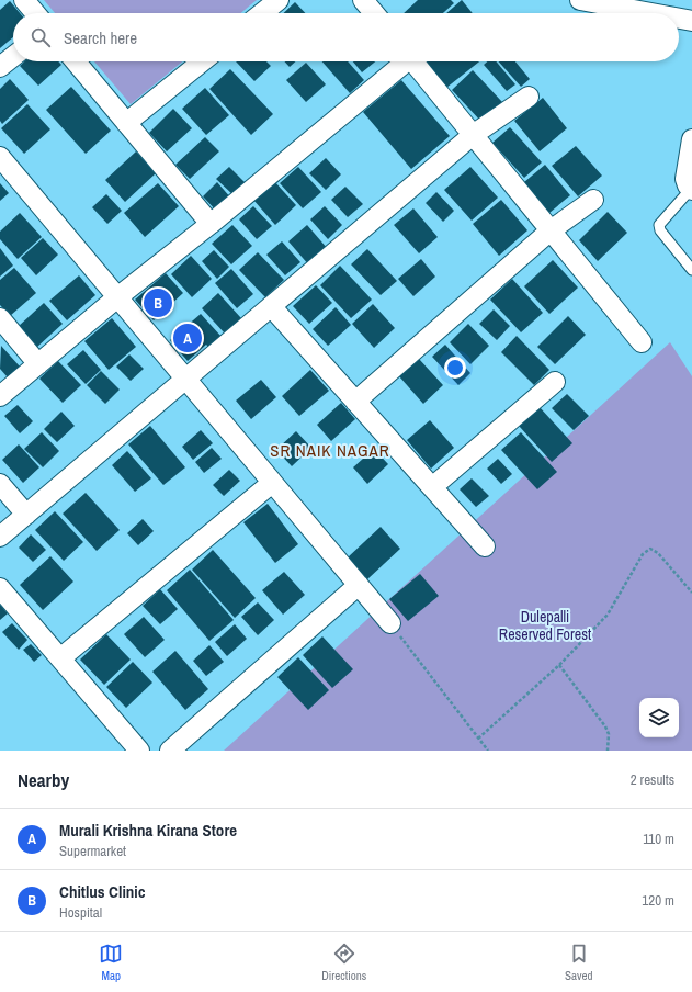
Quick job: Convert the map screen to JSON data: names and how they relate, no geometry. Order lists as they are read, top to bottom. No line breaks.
{"districts":["SR NAIK NAGAR"],"parks":["Dulepalli Reserved Forest"],"page":{"search":"Search here","pins":["B","A"],"heading":["Nearby","2 results"],"list":[{"mark":"A","name":"Murali Krishna Kirana Store","note":"Supermarket","value":"110 m"},{"mark":"B","name":"Chitlus Clinic","note":"Hospital","value":"120 m"}],"nav":["Map","Directions","Saved"]}}
